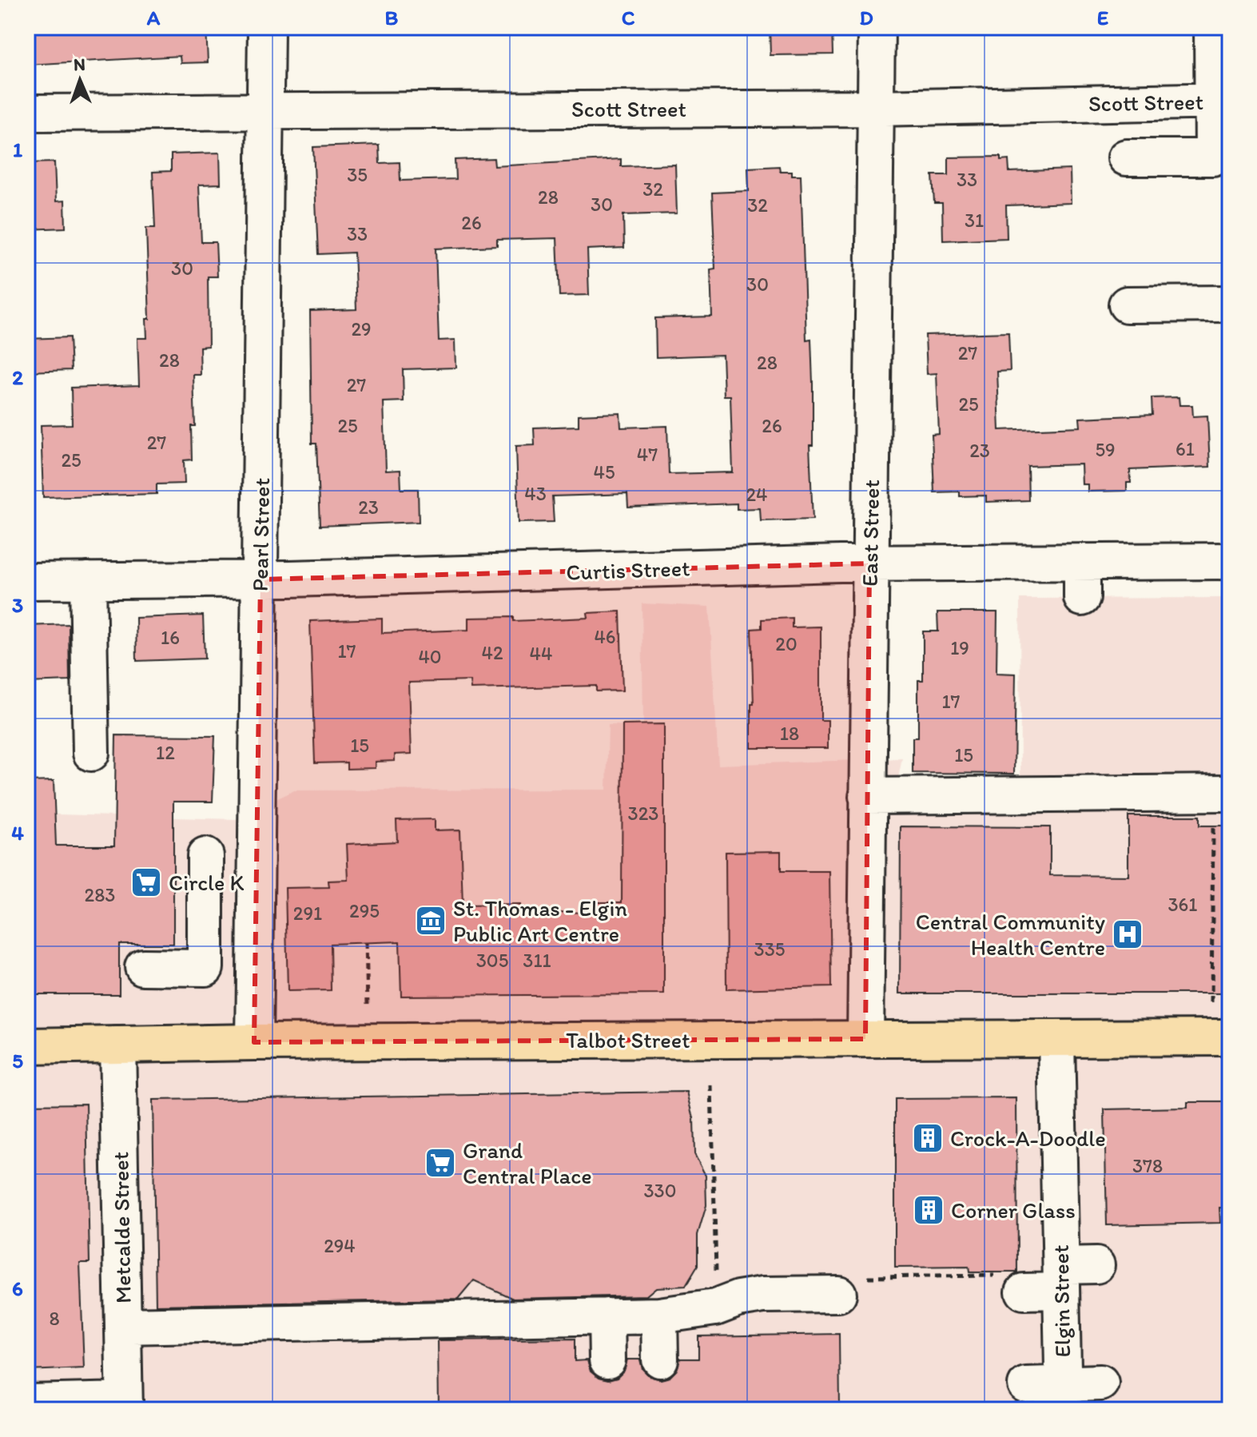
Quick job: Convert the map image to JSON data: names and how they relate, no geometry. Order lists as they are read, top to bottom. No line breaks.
{"streets":{"main road":["Talbot Street"],"street":["Scott Street","East Street","Pearl Street","Curtis Street","Metcalde Street","Elgin Street"]},"crossings":[["Scott Street","East Street"],["Scott Street","Pearl Street"],["East Street","Curtis Street"],["East Street","Talbot Street"],["Pearl Street","Curtis Street"],["Pearl Street","Talbot Street"],["Talbot Street","Metcalde Street"],["Talbot Street","Elgin Street"]],"places":{"supermarket":["Circle K","Grand Central Place"],"museum":["St. Thomas - Elgin Public Art Centre"],"hospital":["Central Community Health Centre"],"building":["Crock-A-Doodle","Corner Glass"]},"house_numbers":["35","33","32","28","30","32","31","26","33","30","30","29","27","28","28","27","25","25","26","27","61","59","23","47","25","45","43","24","23","46","16","20","19","17","42","44","40","17","18","15","12","15","323","283","361","295","291","335","305","311","378","330","294","8"],"north":"top","grid":{"columns":["A","B","C","D","E"],"rows":["1","2","3","4","5","6"]}}
